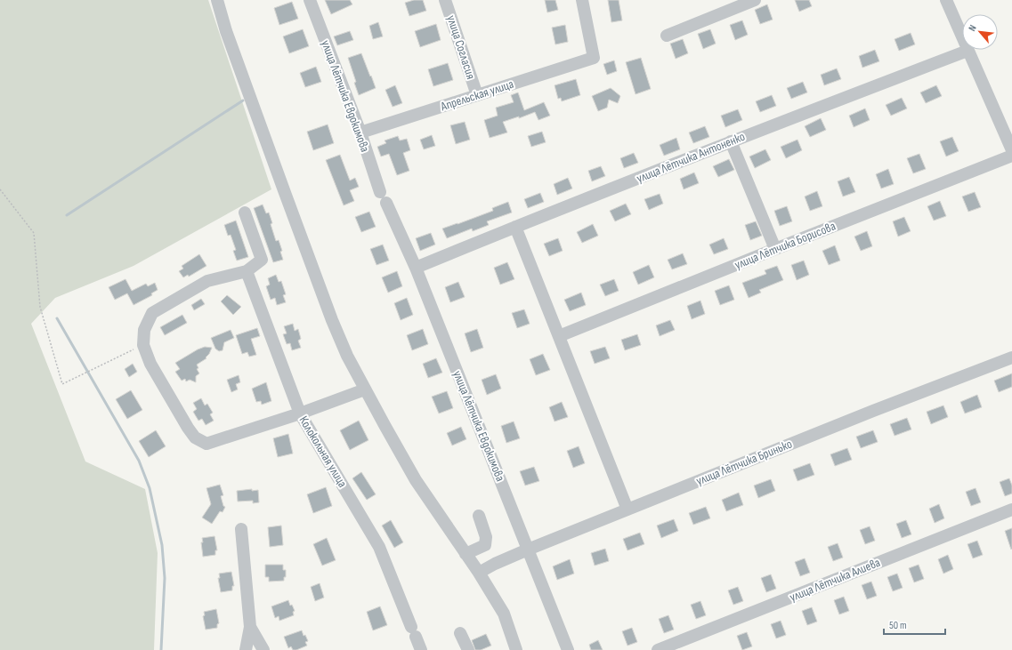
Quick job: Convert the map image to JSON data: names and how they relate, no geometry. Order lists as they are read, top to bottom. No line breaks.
{"streets":{"street":["улица Согласия","Апрельская улица","улица Лётчика Евдокимова","улица Лётчика Антоненко","улица Лётчика Борисова","Колокольная улица","улица Лётчика Бринько","улица Лётчика Алиева"]},"crossings":[["улица Согласия","Апрельская улица"],["Апрельская улица","улица Лётчика Евдокимова"],["улица Лётчика Евдокимова","улица Лётчика Антоненко"],["улица Лётчика Евдокимова","улица Лётчика Бринько"]],"scale_bar":"50 m","north":"top left"}
